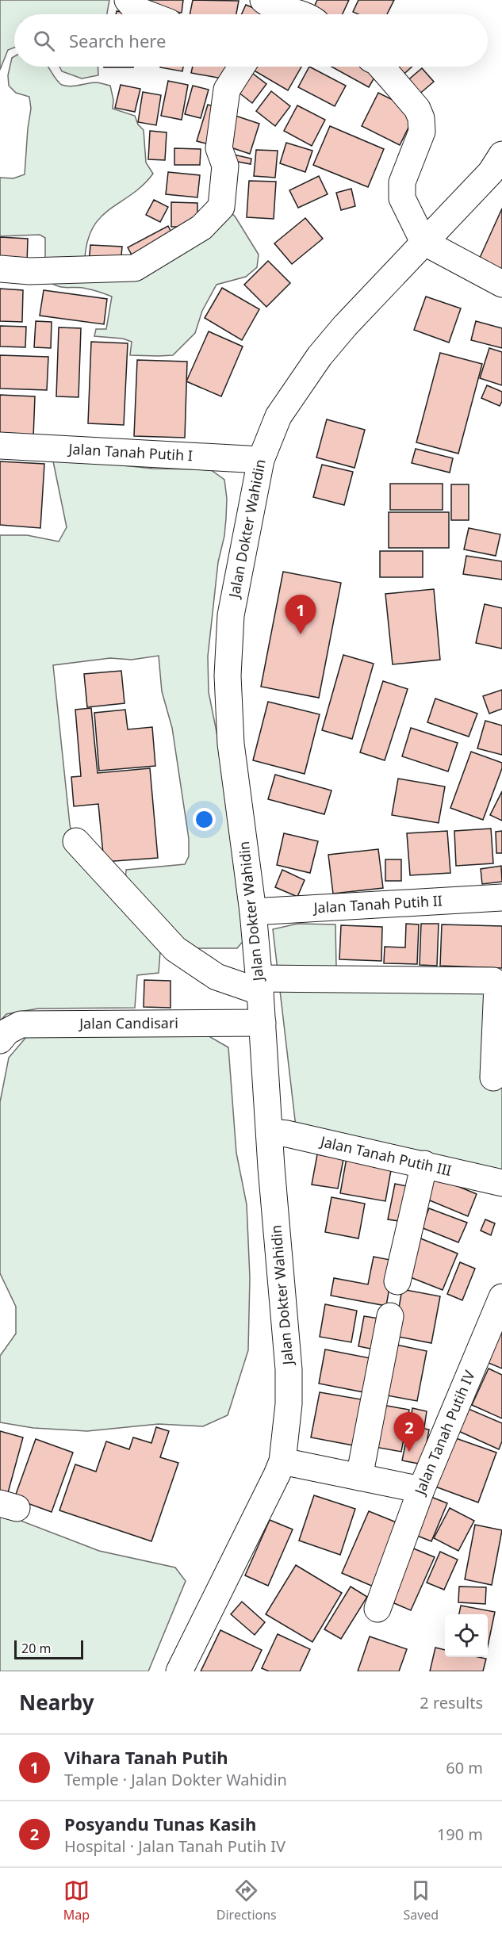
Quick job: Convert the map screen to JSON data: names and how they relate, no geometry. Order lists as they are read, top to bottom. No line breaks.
{"streets":{"main road":["Jalan Tanah Putih I","Jalan Dokter Wahidin","Jalan Tanah Putih II","Jalan Candisari","Jalan Tanah Putih III","Jalan Tanah Putih IV"]},"crossings":[["Jalan Tanah Putih I","Jalan Dokter Wahidin"],["Jalan Dokter Wahidin","Jalan Tanah Putih II"],["Jalan Dokter Wahidin","Jalan Candisari"],["Jalan Dokter Wahidin","Jalan Tanah Putih III"],["Jalan Dokter Wahidin","Jalan Tanah Putih IV"]],"scale_bar":"20 m","page":{"search":"Search here","pins":["1","2"],"scale":"20 m","heading":["Nearby","2 results"],"list":[{"mark":"1","name":"Vihara Tanah Putih","note":"Temple · Jalan Dokter Wahidin","value":"60 m"},{"mark":"2","name":"Posyandu Tunas Kasih","note":"Hospital · Jalan Tanah Putih IV","value":"190 m"}],"nav":["Map","Directions","Saved"]}}
